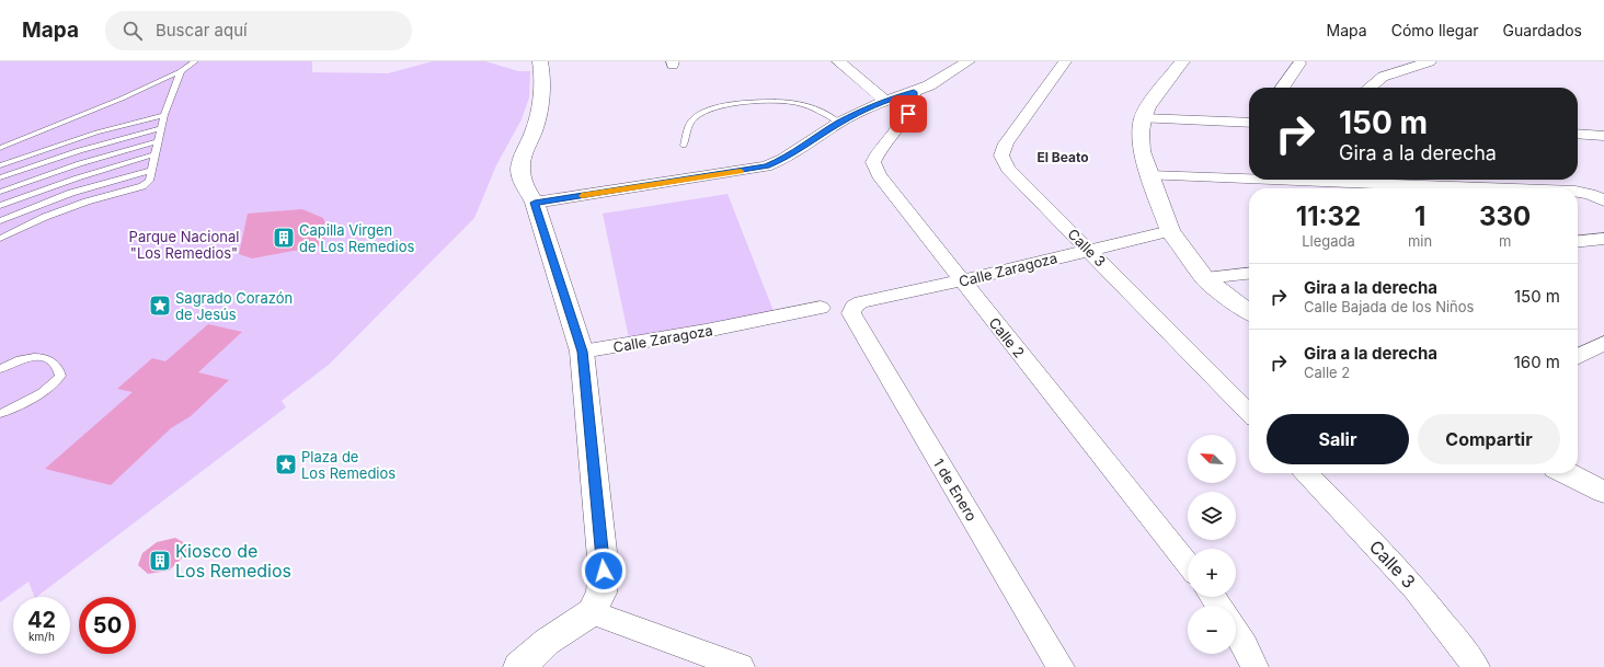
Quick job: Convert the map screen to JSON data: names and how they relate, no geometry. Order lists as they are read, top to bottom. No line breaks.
{"streets":{"street":["Calle 3","Calle Zaragoza","Calle 2","1 de Enero"]},"crossings":[["Calle 3","Calle Zaragoza"],["Calle Zaragoza","Calle 2"],["Calle Zaragoza","1 de Enero"]],"districts":["El Beato"],"parks":["Parque Nacional \"Los Remedios\""],"places":{"building":["Capilla Virgen de Los Remedios","Kiosco de Los Remedios"],"place":["Sagrado Corazón de Jesús","Plaza de Los Remedios"]},"north":"top left","page":{"header":"Mapa","search":"Buscar aquí","nav":["Mapa","Cómo llegar","Guardados"],"turn":["150 m","Gira a la derecha"],"eta":["11:32","Llegada","1","min","330","m"],"list":[{"name":"Gira a la derecha","note":"Calle Bajada de los Niños","value":"150 m"},{"name":"Gira a la derecha","note":"Calle 2","value":"160 m"}],"buttons":["Salir","Compartir"],"map_buttons":["+","−"],"speed":"42 km/h","limit":"50"}}
